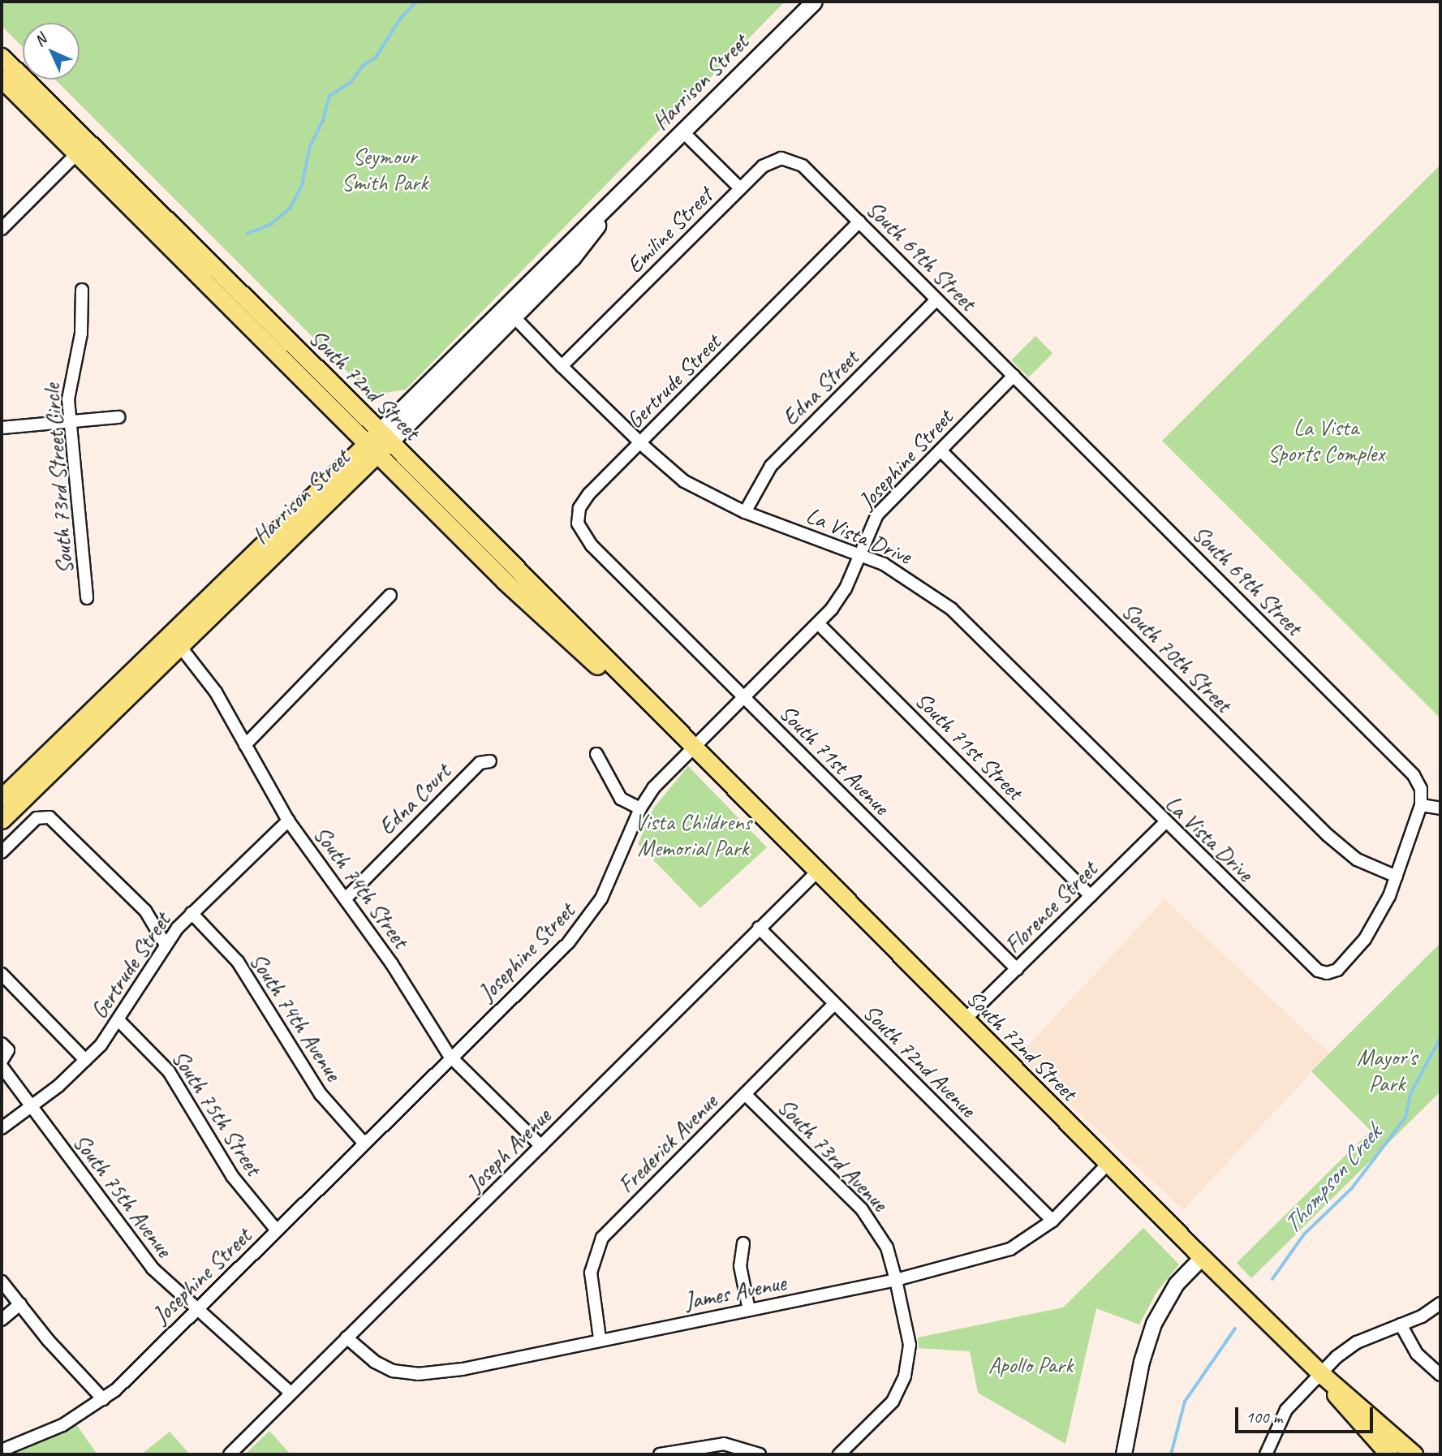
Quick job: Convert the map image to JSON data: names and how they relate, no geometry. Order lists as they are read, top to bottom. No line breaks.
{"streets":{"main road":["Harrison Street","South 72nd Street"],"street":["Emiline Street","South 69th Street","Gertrude Street","Edna Street","Josephine Street","South 73rd Street Circle","La Vista Drive","South 70th Street","South 71st Street","South 71st Avenue","Edna Court","South 74th Street","Florence Street","South 74th Avenue","South 72nd Avenue","South 75th Street","Frederick Avenue","Joseph Avenue","South 73rd Avenue","South 75th Avenue","James Avenue"]},"crossings":[["Harrison Street","South 72nd Street"],["Harrison Street","La Vista Drive"],["Harrison Street","South 74th Street"],["Emiline Street","South 69th Street"],["Emiline Street","La Vista Drive"],["South 69th Street","Gertrude Street"],["South 69th Street","Edna Street"],["South 69th Street","Josephine Street"],["Gertrude Street","La Vista Drive"],["Gertrude Street","South 71st Avenue"],["Gertrude Street","South 74th Street"],["Gertrude Street","South 74th Avenue"],["Gertrude Street","South 75th Street"],["Gertrude Street","South 75th Avenue"],["South 72nd Street","Josephine Street"],["South 72nd Street","Florence Street"],["South 72nd Street","Joseph Avenue"],["South 72nd Street","James Avenue"],["Edna Street","La Vista Drive"],["Josephine Street","La Vista Drive"],["Josephine Street","South 70th Street"],["Josephine Street","South 71st Street"],["Josephine Street","South 71st Avenue"],["Josephine Street","South 74th Street"],["Josephine Street","South 74th Avenue"],["Josephine Street","South 75th Street"],["Josephine Street","South 75th Avenue"],["La Vista Drive","South 70th Street"],["La Vista Drive","Florence Street"],["South 71st Street","Florence Street"],["South 71st Avenue","Florence Street"],["Edna Court","South 74th Street"],["South 74th Street","Joseph Avenue"],["South 72nd Avenue","Frederick Avenue"],["South 72nd Avenue","Joseph Avenue"],["South 72nd Avenue","James Avenue"],["Frederick Avenue","South 73rd Avenue"],["Frederick Avenue","James Avenue"],["Joseph Avenue","South 75th Avenue"],["Joseph Avenue","James Avenue"],["South 73rd Avenue","James Avenue"]],"water":["Thompson Creek"],"parks":["Seymour Smith Park","La Vista Sports Complex","Vista Childrens Memorial Park","Mayor's Park","Apollo Park"],"scale_bar":"100 m","north":"top left"}
